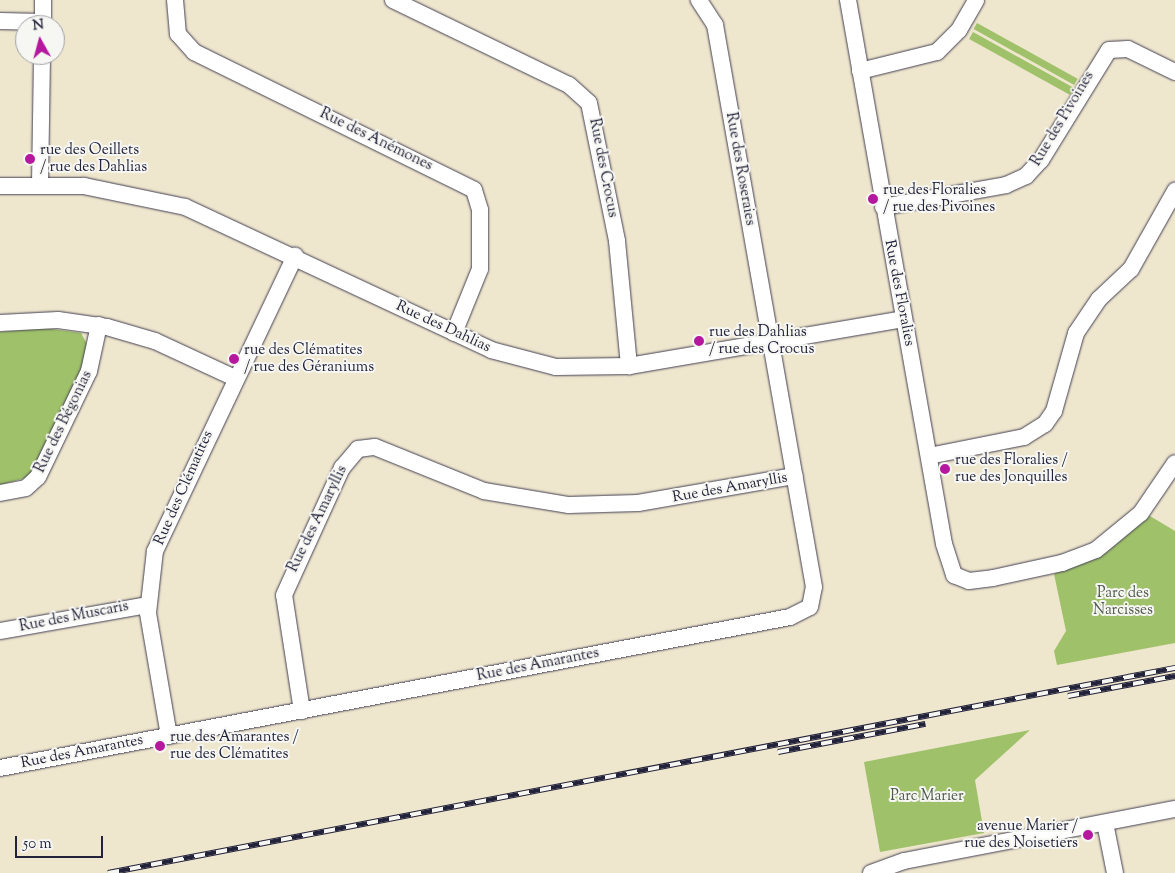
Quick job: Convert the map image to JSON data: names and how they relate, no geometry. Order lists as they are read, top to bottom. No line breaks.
{"streets":{"street":["Rue des Pivoines","Rue des Anémones","Rue des Crocus","Rue des Roseraies","Rue des Floralies","Rue des Dahlias","Rue des Bégonias","Rue des Clématites","Rue des Amaryllis","Rue des Muscaris","Rue des Amarantes"]},"crossings":[["Rue des Pivoines","Rue des Floralies"],["Rue des Anémones","Rue des Dahlias"],["Rue des Crocus","Rue des Dahlias"],["Rue des Roseraies","Rue des Dahlias"],["Rue des Roseraies","Rue des Amarantes"],["Rue des Floralies","Rue des Dahlias"],["Rue des Dahlias","Rue des Clématites"],["Rue des Dahlias","Rue des Amarantes"],["Rue des Clématites","Rue des Muscaris"],["Rue des Clématites","Rue des Amarantes"],["Rue des Amaryllis","Rue des Amarantes"]],"parks":["Parc des Narcisses","Parc Marier"],"places":["rue des Oeillets / rue des Dahlias","rue des Floralies / rue des Pivoines","rue des Dahlias / rue des Crocus","rue des Clématites / rue des Géraniums","rue des Floralies / rue des Jonquilles","rue des Amarantes / rue des Clématites","avenue Marier / rue des Noisetiers"],"scale_bar":"50 m","north":"top"}
